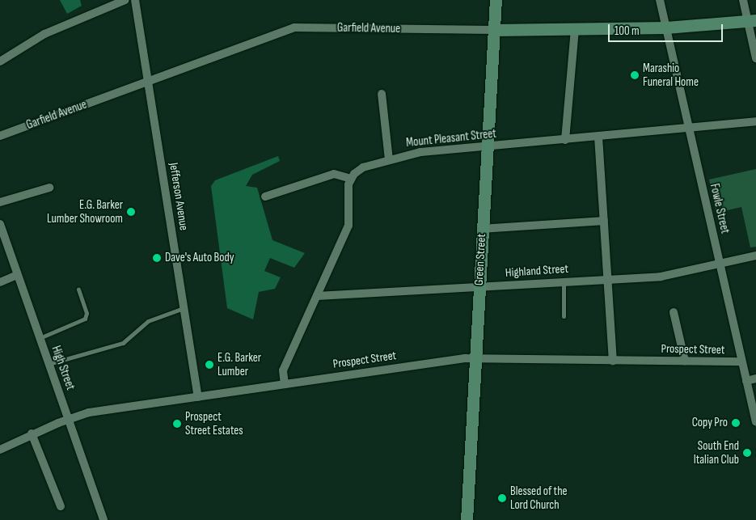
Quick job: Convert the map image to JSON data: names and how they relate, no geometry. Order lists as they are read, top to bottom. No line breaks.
{"streets":{"street":["Garfield Avenue","Mount Pleasant Street","Jefferson Avenue","Fowle Street","Green Street","Highland Street","Prospect Street","High Street"]},"crossings":[["Garfield Avenue","Jefferson Avenue"],["Garfield Avenue","Fowle Street"],["Garfield Avenue","Green Street"],["Mount Pleasant Street","Fowle Street"],["Mount Pleasant Street","Green Street"],["Jefferson Avenue","Prospect Street"],["Fowle Street","Highland Street"],["Fowle Street","Prospect Street"],["Green Street","Highland Street"],["Green Street","Prospect Street"],["Prospect Street","High Street"]],"places":["Marashio Funeral Home","E.G. Barker Lumber Showroom","Dave's Auto Body","E.G. Barker Lumber","Copy Pro","Prospect Street Estates","South End Italian Club","Blessed of the Lord Church"],"scale_bar":"100 m"}
